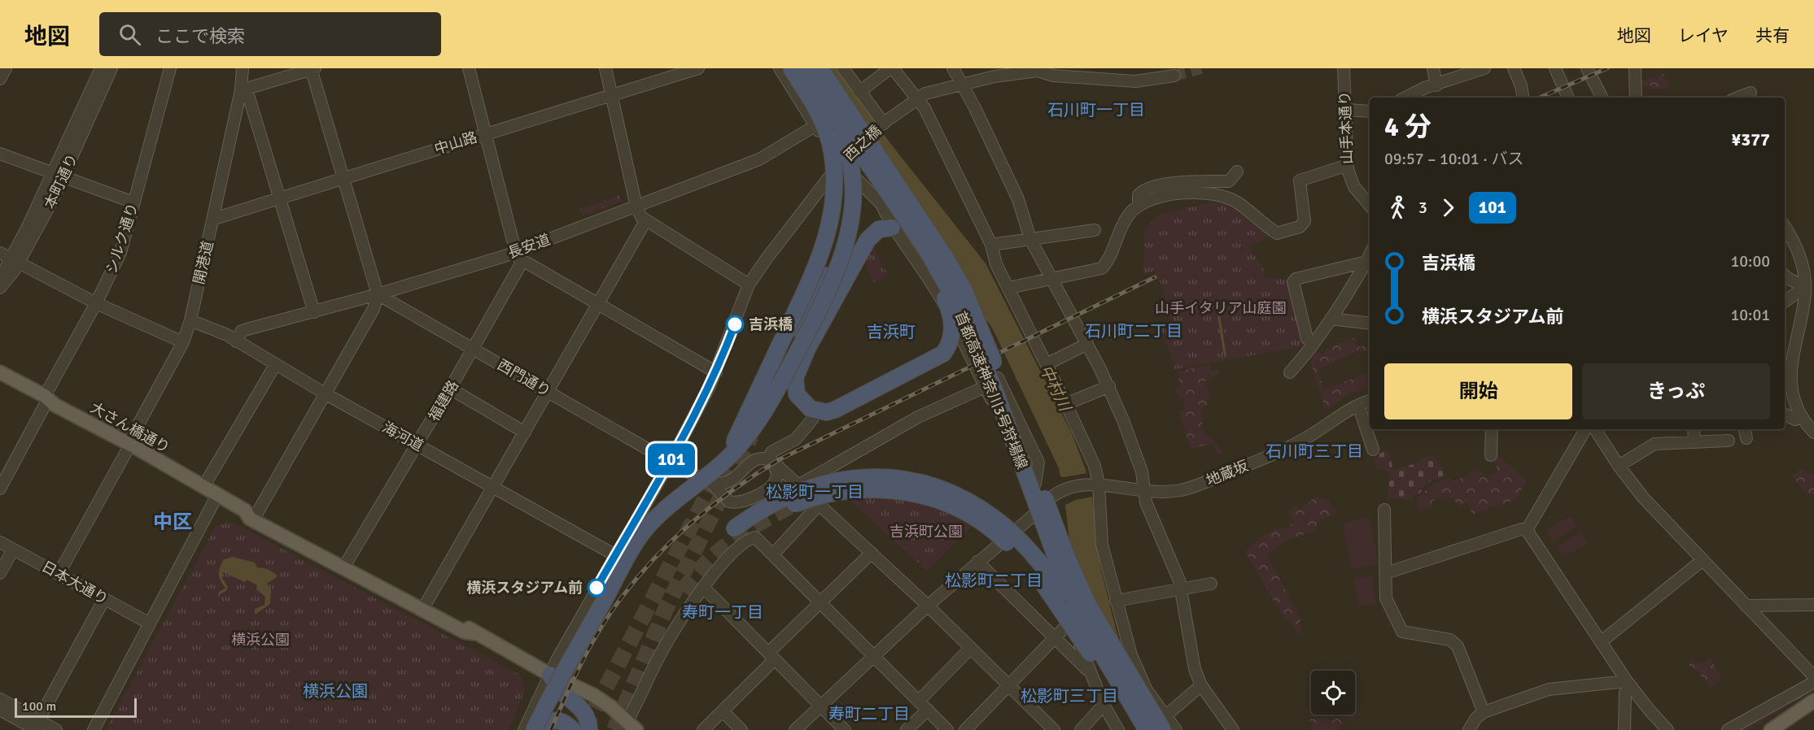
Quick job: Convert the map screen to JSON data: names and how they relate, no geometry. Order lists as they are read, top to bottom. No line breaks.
{"streets":{"highway":["首都高速神奈川3号狩場線"],"main road":["大さん橋通り"],"street":["山手本通り","中山路","西之橋","本町通り","シルク通り","長安道","開港道","西門通り","福建路","海河道","地蔵坂","日本大通り"]},"crossings":[["中山路","開港道"],["西之橋","西門通り"],["西之橋","首都高速神奈川3号狩場線"],["西之橋","大さん橋通り"],["西之橋","海河道"],["シルク通り","大さん橋通り"],["長安道","西門通り"],["長安道","海河道"],["開港道","大さん橋通り"],["開港道","海河道"],["開港道","日本大通り"],["西門通り","福建路"],["福建路","大さん橋通り"],["福建路","海河道"]],"districts":["石川町一丁目","石川町二丁目","吉浜町","石川町三丁目","松影町一丁目","中区","松影町二丁目","寿町一丁目","横浜公園","松影町三丁目","寿町二丁目"],"water":["中村川"],"parks":["山手イタリア山庭園","吉浜町公園","横浜公園"],"places":["吉浜橋","横浜スタジアム前"],"lines":["bus line 101"],"scale_bar":"100 m","page":{"header":"地図","search":"ここで検索","nav":["地図","レイヤ","共有"],"on_map":"101","heading":["4 分","09:57 – 10:01 · バス","¥377"],"legs":["3","101"],"list":[{"name":"吉浜橋","value":"10:00"},{"name":"横浜スタジアム前","value":"10:01"}],"buttons":["開始","きっぷ"],"scale":"100 m"}}
